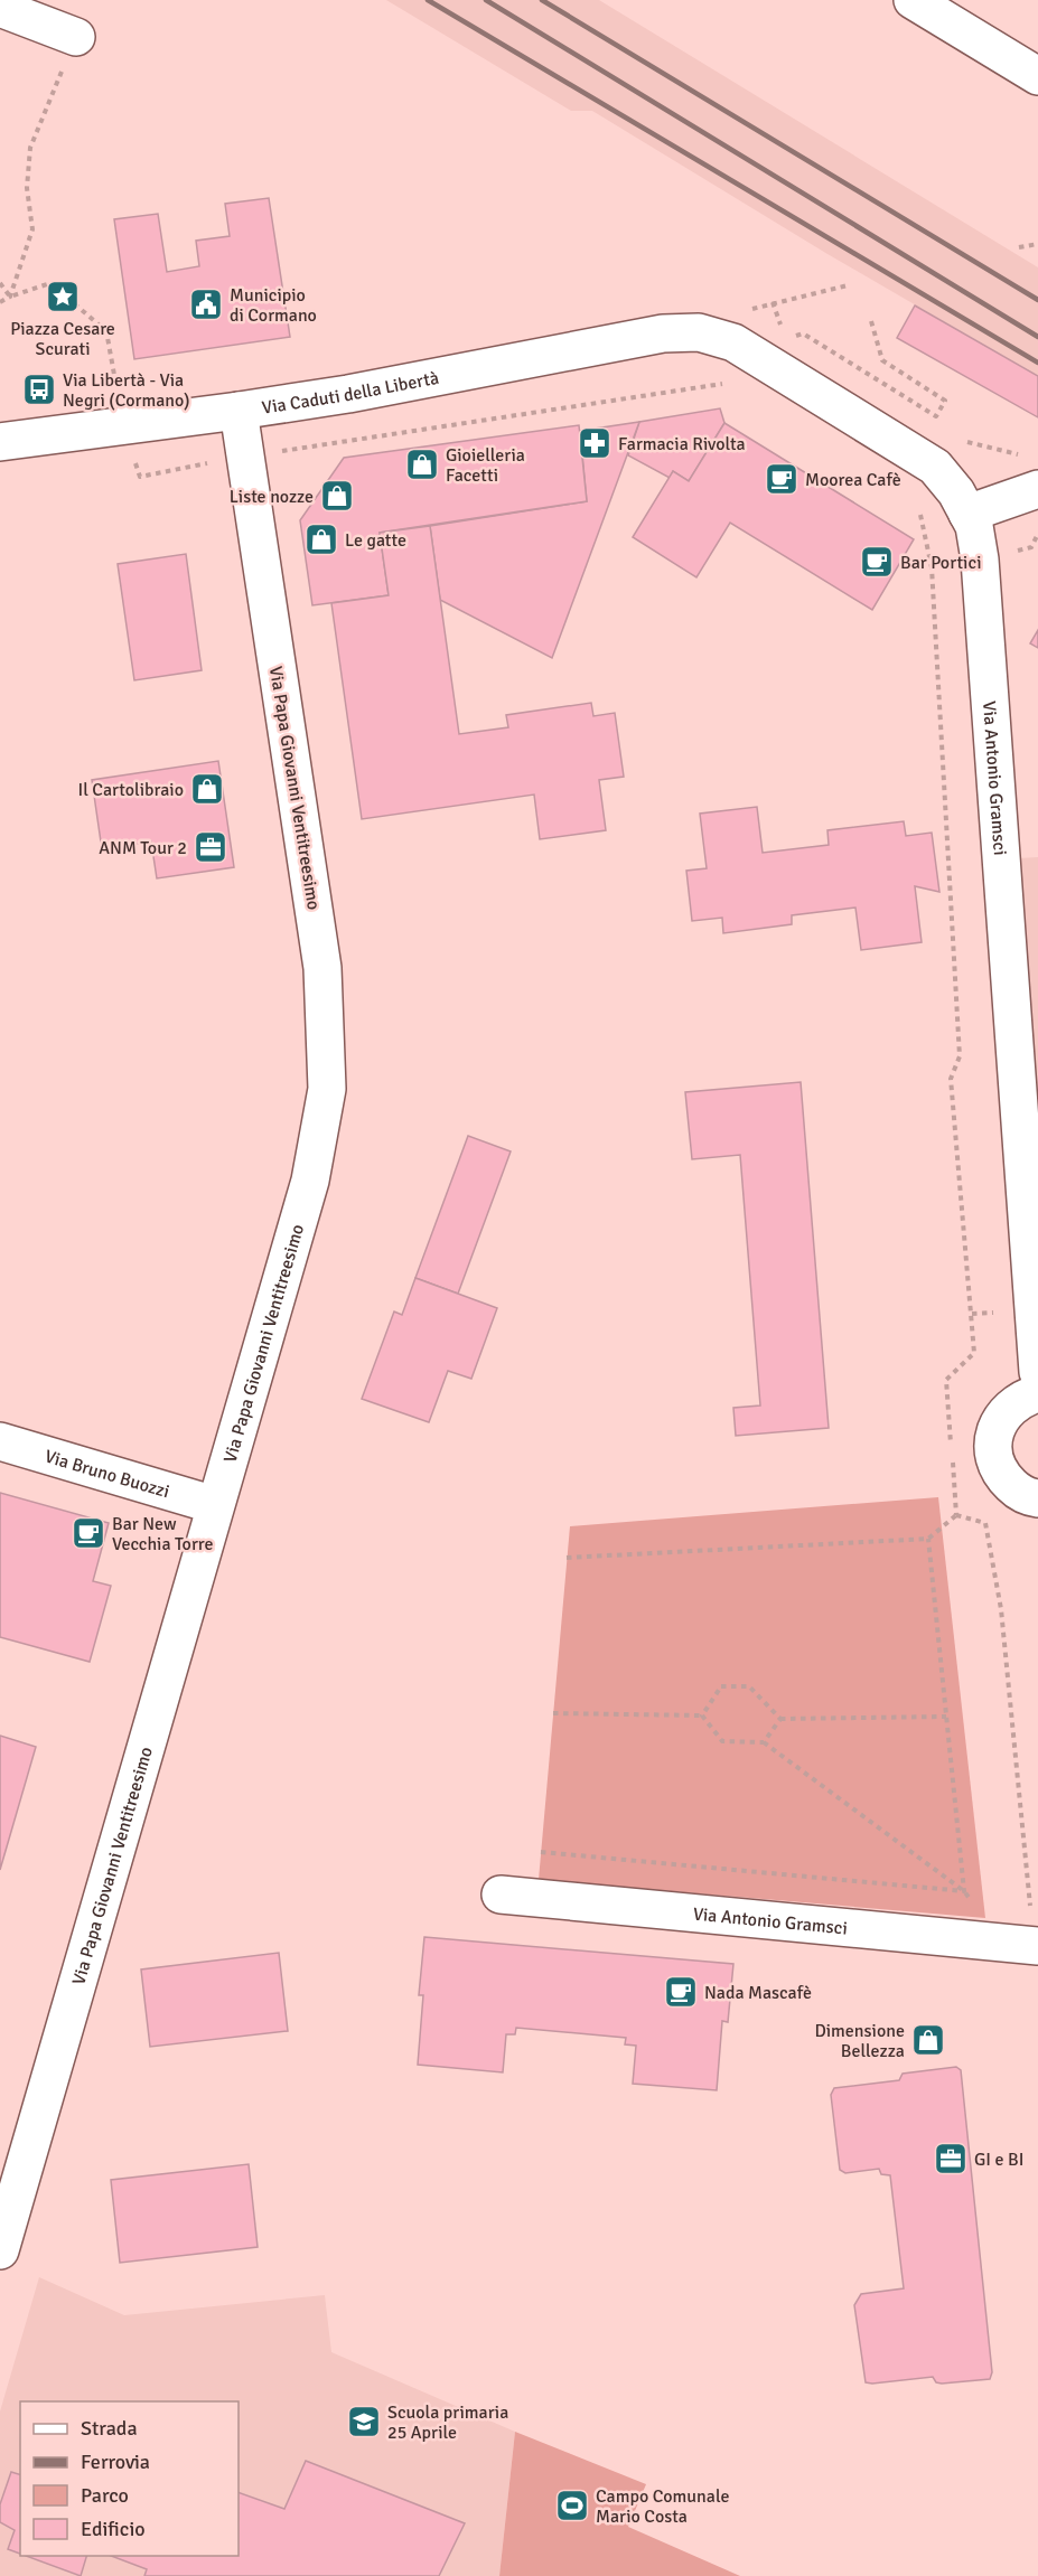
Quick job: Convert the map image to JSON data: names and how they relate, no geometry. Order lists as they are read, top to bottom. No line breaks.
{"streets":{"street":["Via Caduti della Libertà","Via Antonio Gramsci","Via Papa Giovanni Ventitreesimo","Via Bruno Buozzi"]},"crossings":[["Via Caduti della Libertà","Via Antonio Gramsci"],["Via Caduti della Libertà","Via Papa Giovanni Ventitreesimo"],["Via Papa Giovanni Ventitreesimo","Via Bruno Buozzi"]],"places":{"place":["Piazza Cesare Scurati"],"public building":["Municipio di Cormano"],"bus stop":["Via Libertà - Via Negri (Cormano)"],"pharmacy":["Farmacia Rivolta"],"shop":["Gioielleria Facetti","Liste nozze","Le gatte","Il Cartolibraio","Dimensione Bellezza"],"cafe":["Moorea Cafè","Bar Portici","Bar New Vecchia Torre","Nada Mascafè"],"office":["ANM Tour 2","GI e BI"],"school or university":["Scuola primaria 25 Aprile"],"sports":["Campo Comunale Mario Costa"]},"legend":["Strada","Ferrovia","Parco","Edificio"]}
